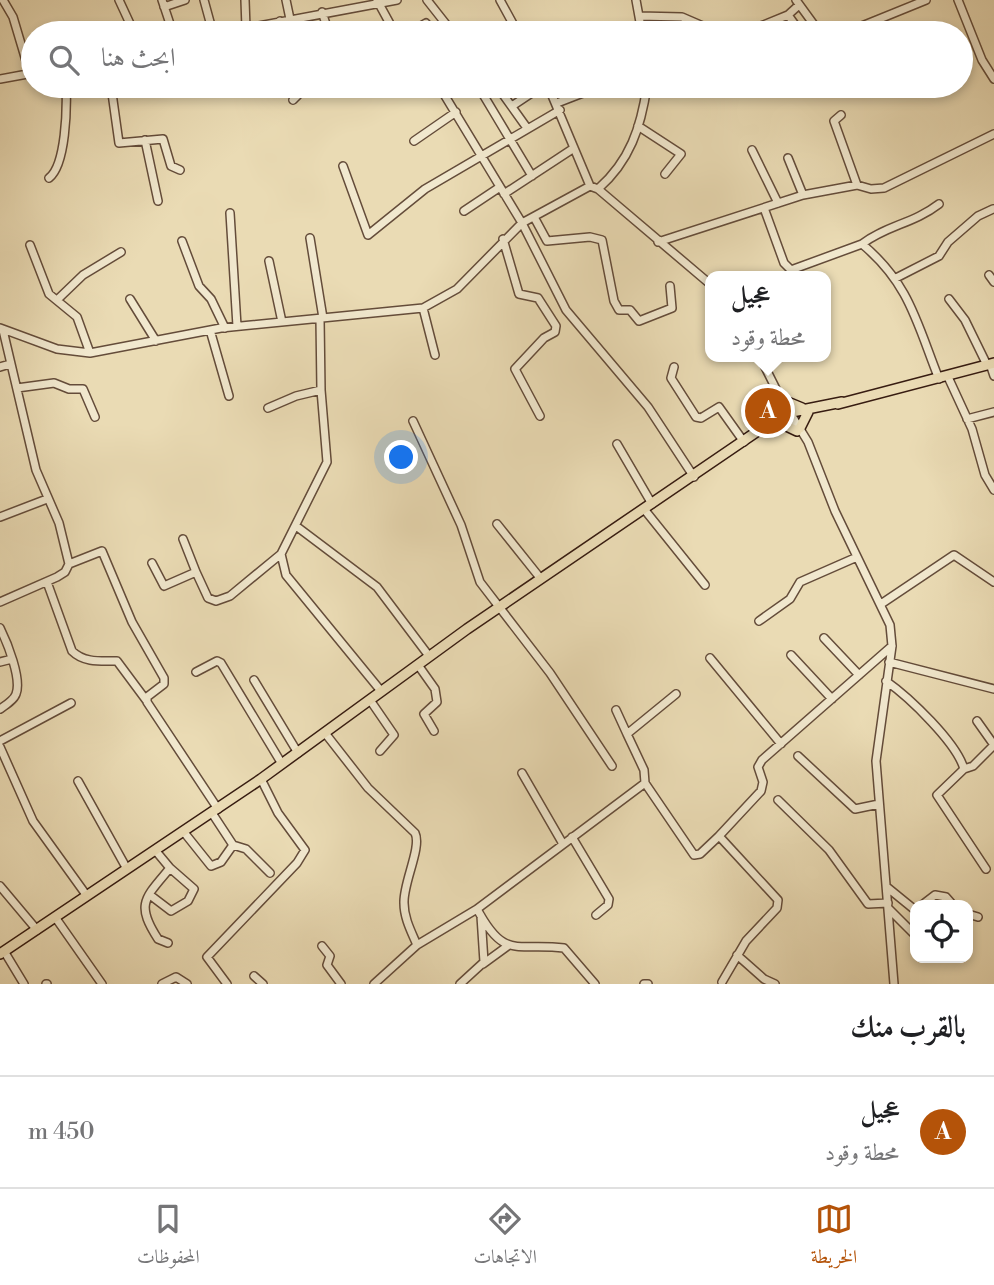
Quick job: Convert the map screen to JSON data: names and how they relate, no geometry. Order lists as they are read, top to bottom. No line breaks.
{"page":{"search":"ابحث هنا","popup":["عجيل","محطة وقود"],"pins":"A","heading":"بالقرب منك","list":[{"mark":"A","name":"عجيل","note":"محطة وقود","value":"450 m"}],"nav":["الخريطة","الاتجاهات","المحفوظات"]}}
